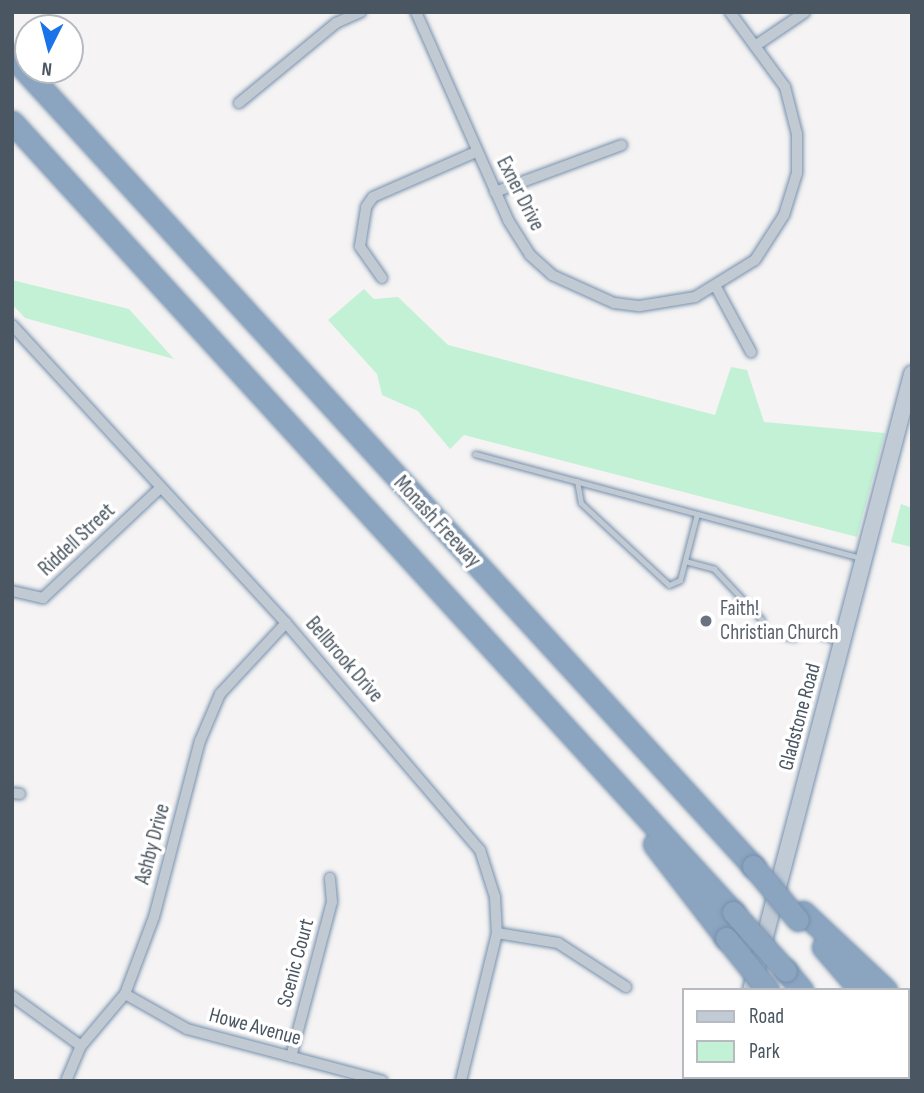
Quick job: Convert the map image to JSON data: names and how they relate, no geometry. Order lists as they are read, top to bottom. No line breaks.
{"streets":{"highway":["Monash Freeway"],"main road":["Gladstone Road"],"street":["Exner Drive","Riddell Street","Bellbrook Drive","Ashby Drive","Scenic Court","Howe Avenue"]},"crossings":[["Riddell Street","Bellbrook Drive"],["Bellbrook Drive","Ashby Drive"],["Ashby Drive","Howe Avenue"],["Scenic Court","Howe Avenue"]],"places":["Faith! Christian Church"],"legend":["Road","Park"],"north":"bottom"}
